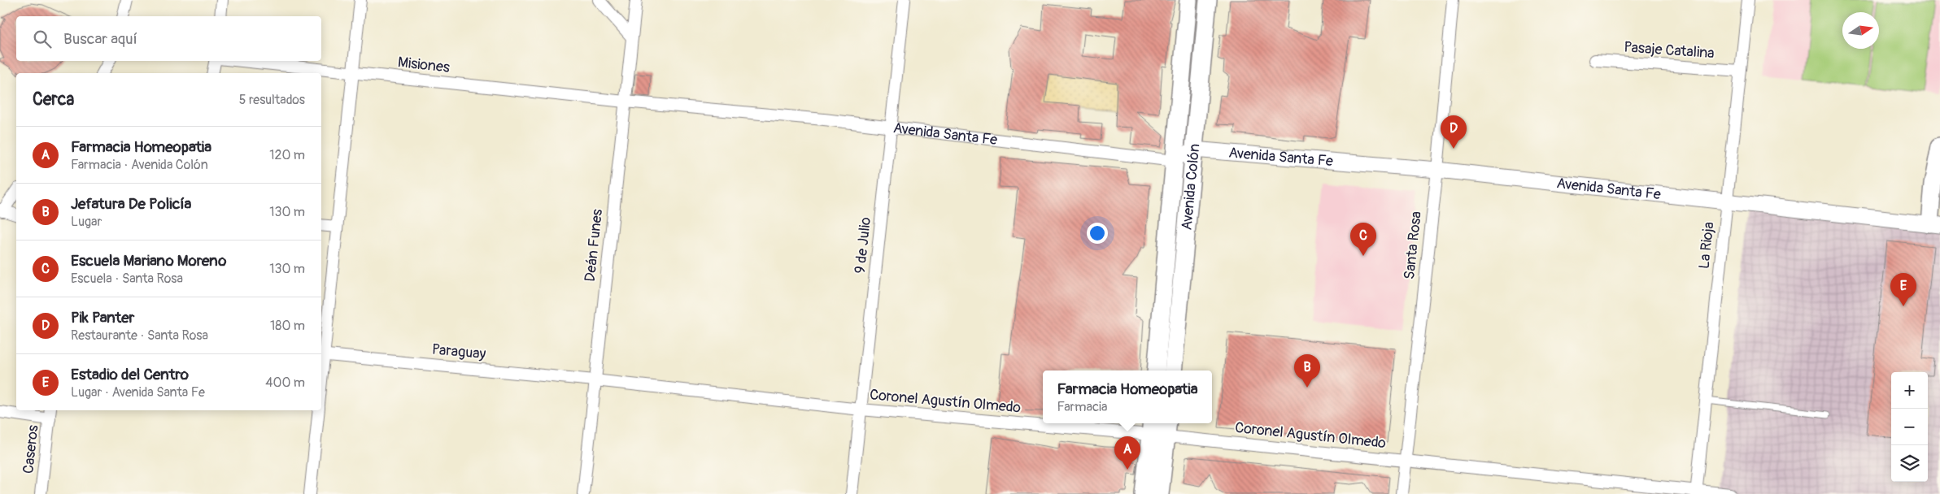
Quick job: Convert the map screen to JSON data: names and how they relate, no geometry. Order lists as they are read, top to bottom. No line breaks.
{"streets":{"main road":["Avenida Santa Fe","Avenida Colón"],"street":["Pasaje Catalina","Misiones","Deán Funes","9 de Julio","Santa Rosa","La Rioja","Paraguay","Coronel Agustín Olmedo","Caseros"]},"crossings":[["Pasaje Catalina","La Rioja"],["Misiones","Avenida Santa Fe"],["Misiones","Deán Funes"],["Avenida Santa Fe","Avenida Colón"],["Avenida Santa Fe","Deán Funes"],["Avenida Santa Fe","9 de Julio"],["Avenida Santa Fe","Santa Rosa"],["Avenida Santa Fe","La Rioja"],["Deán Funes","Paraguay"],["Deán Funes","Coronel Agustín Olmedo"],["9 de Julio","Coronel Agustín Olmedo"],["Santa Rosa","Coronel Agustín Olmedo"],["La Rioja","Coronel Agustín Olmedo"],["Paraguay","Coronel Agustín Olmedo"]],"north":"right","page":{"search":"Buscar aquí","heading":["Cerca","5 resultados"],"pins":["D","C","E","B","A"],"list":[{"mark":"A","name":"Farmacia Homeopatia","note":"Farmacia · Avenida Colón","value":"120 m"},{"mark":"B","name":"Jefatura De Policía","note":"Lugar","value":"130 m"},{"mark":"C","name":"Escuela Mariano Moreno","note":"Escuela · Santa Rosa","value":"130 m"},{"mark":"D","name":"Pik Panter","note":"Restaurante · Santa Rosa","value":"180 m"},{"mark":"E","name":"Estadio del Centro","note":"Lugar · Avenida Santa Fe","value":"400 m"}],"popup":["Farmacia Homeopatia","Farmacia"],"map_buttons":["+","−"]}}
